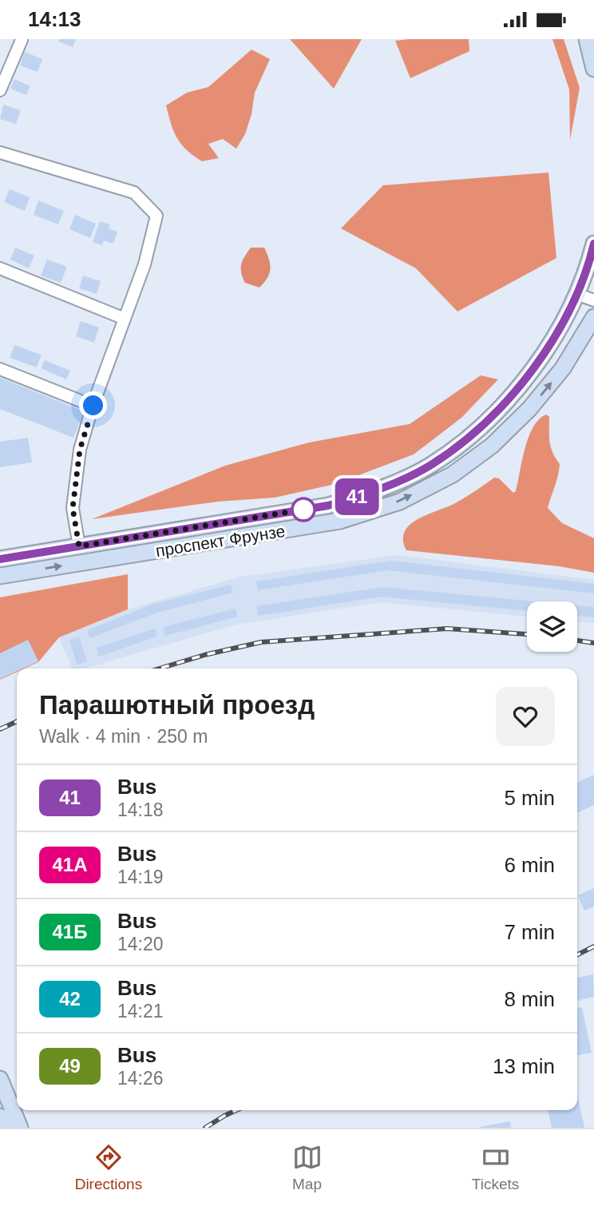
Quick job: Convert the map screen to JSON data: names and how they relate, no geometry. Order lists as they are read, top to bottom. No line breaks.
{"streets":{"main road":["проспект Фрунзе"]},"lines":["bus line 41"],"page":{"status":"14:13","on_map":"41","heading":["Парашютный проезд","Walk · 4 min · 250 m"],"list":[{"mark":"41","name":"Bus","note":"14:18","value":"5 min"},{"mark":"41А","name":"Bus","note":"14:19","value":"6 min"},{"mark":"41Б","name":"Bus","note":"14:20","value":"7 min"},{"mark":"42","name":"Bus","note":"14:21","value":"8 min"},{"mark":"49","name":"Bus","note":"14:26","value":"13 min"}],"tabs":["Directions","Map","Tickets"]}}
